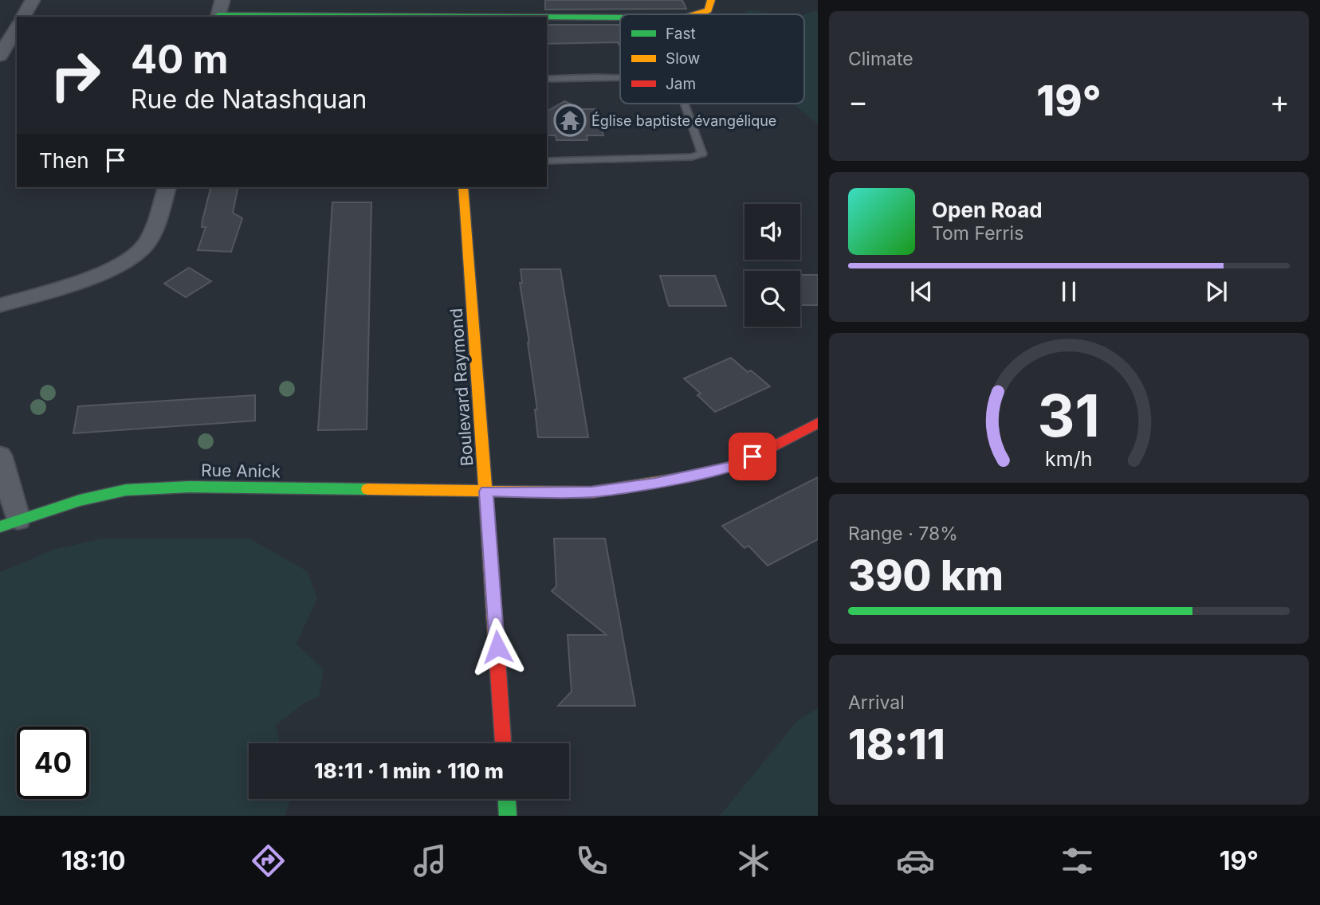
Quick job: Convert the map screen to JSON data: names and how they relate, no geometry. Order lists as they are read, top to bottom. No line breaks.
{"streets":{"street":["Boulevard Raymond","Rue Anick"]},"crossings":[["Boulevard Raymond","Rue Anick"]],"places":{"temple":["Église baptiste évangélique"]},"legend":["Fast","Slow","Jam"],"page":{"tile":["Climate",["Range · 78%","390 km"],["Arrival","18:11"]],"turn":["40 m","Rue de Natashquan"],"heat":["−","19°","+"],"then":"Then","song":["Open Road","Tom Ferris"],"limit":"40","trip":"18:11 · 1 min · 110 m","tabs":["18:10","19°"],"gauge":["31","km/h"]}}
